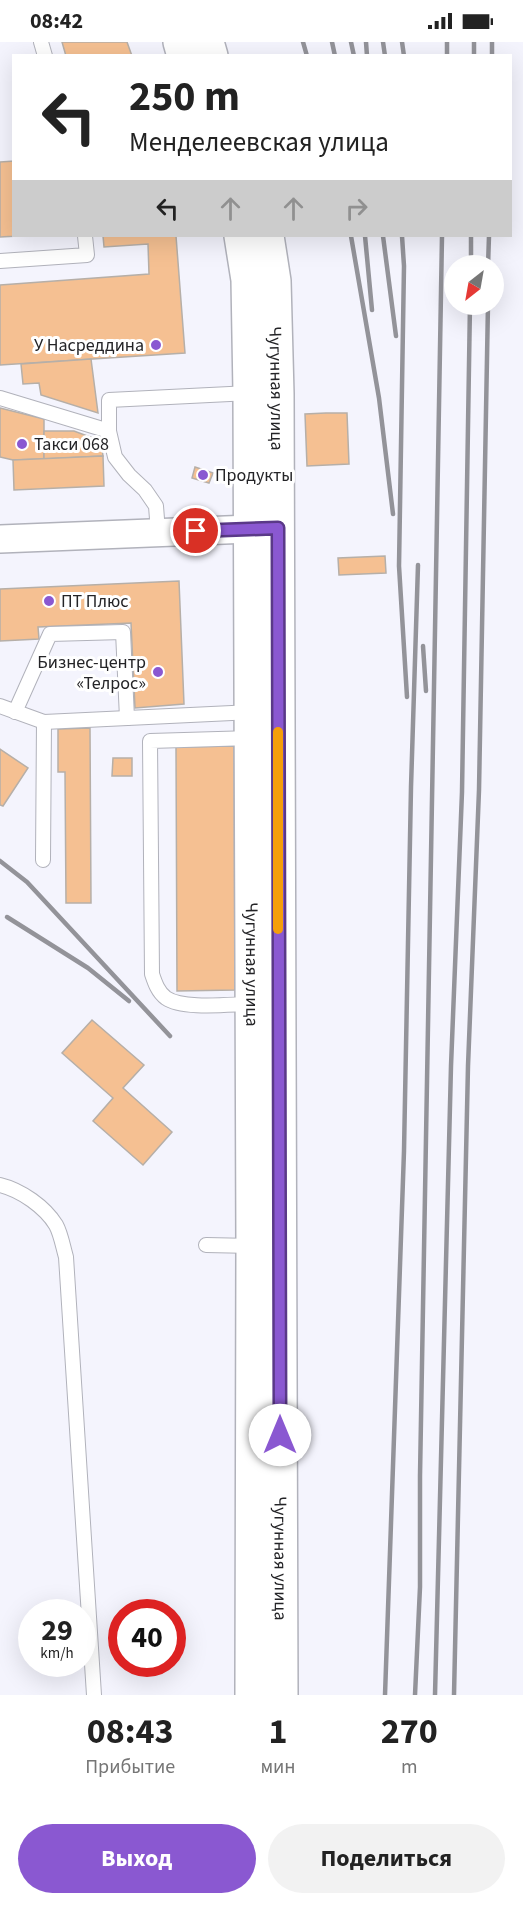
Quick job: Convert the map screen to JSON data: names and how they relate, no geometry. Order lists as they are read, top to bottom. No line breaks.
{"streets":{"street":["Чугунная улица"]},"places":["У Насреддина","Такси 068","Продукты","ПТ Плюс","Бизнес-центр «Телрос»"],"north":"bottom left","page":{"status":"08:42","turn":["250 m","Менделеевская улица"],"speed":"29 km/h","limit":"40","eta":["08:43","Прибытие","1","мин","270","m"],"buttons":["Выход","Поделиться"]}}
